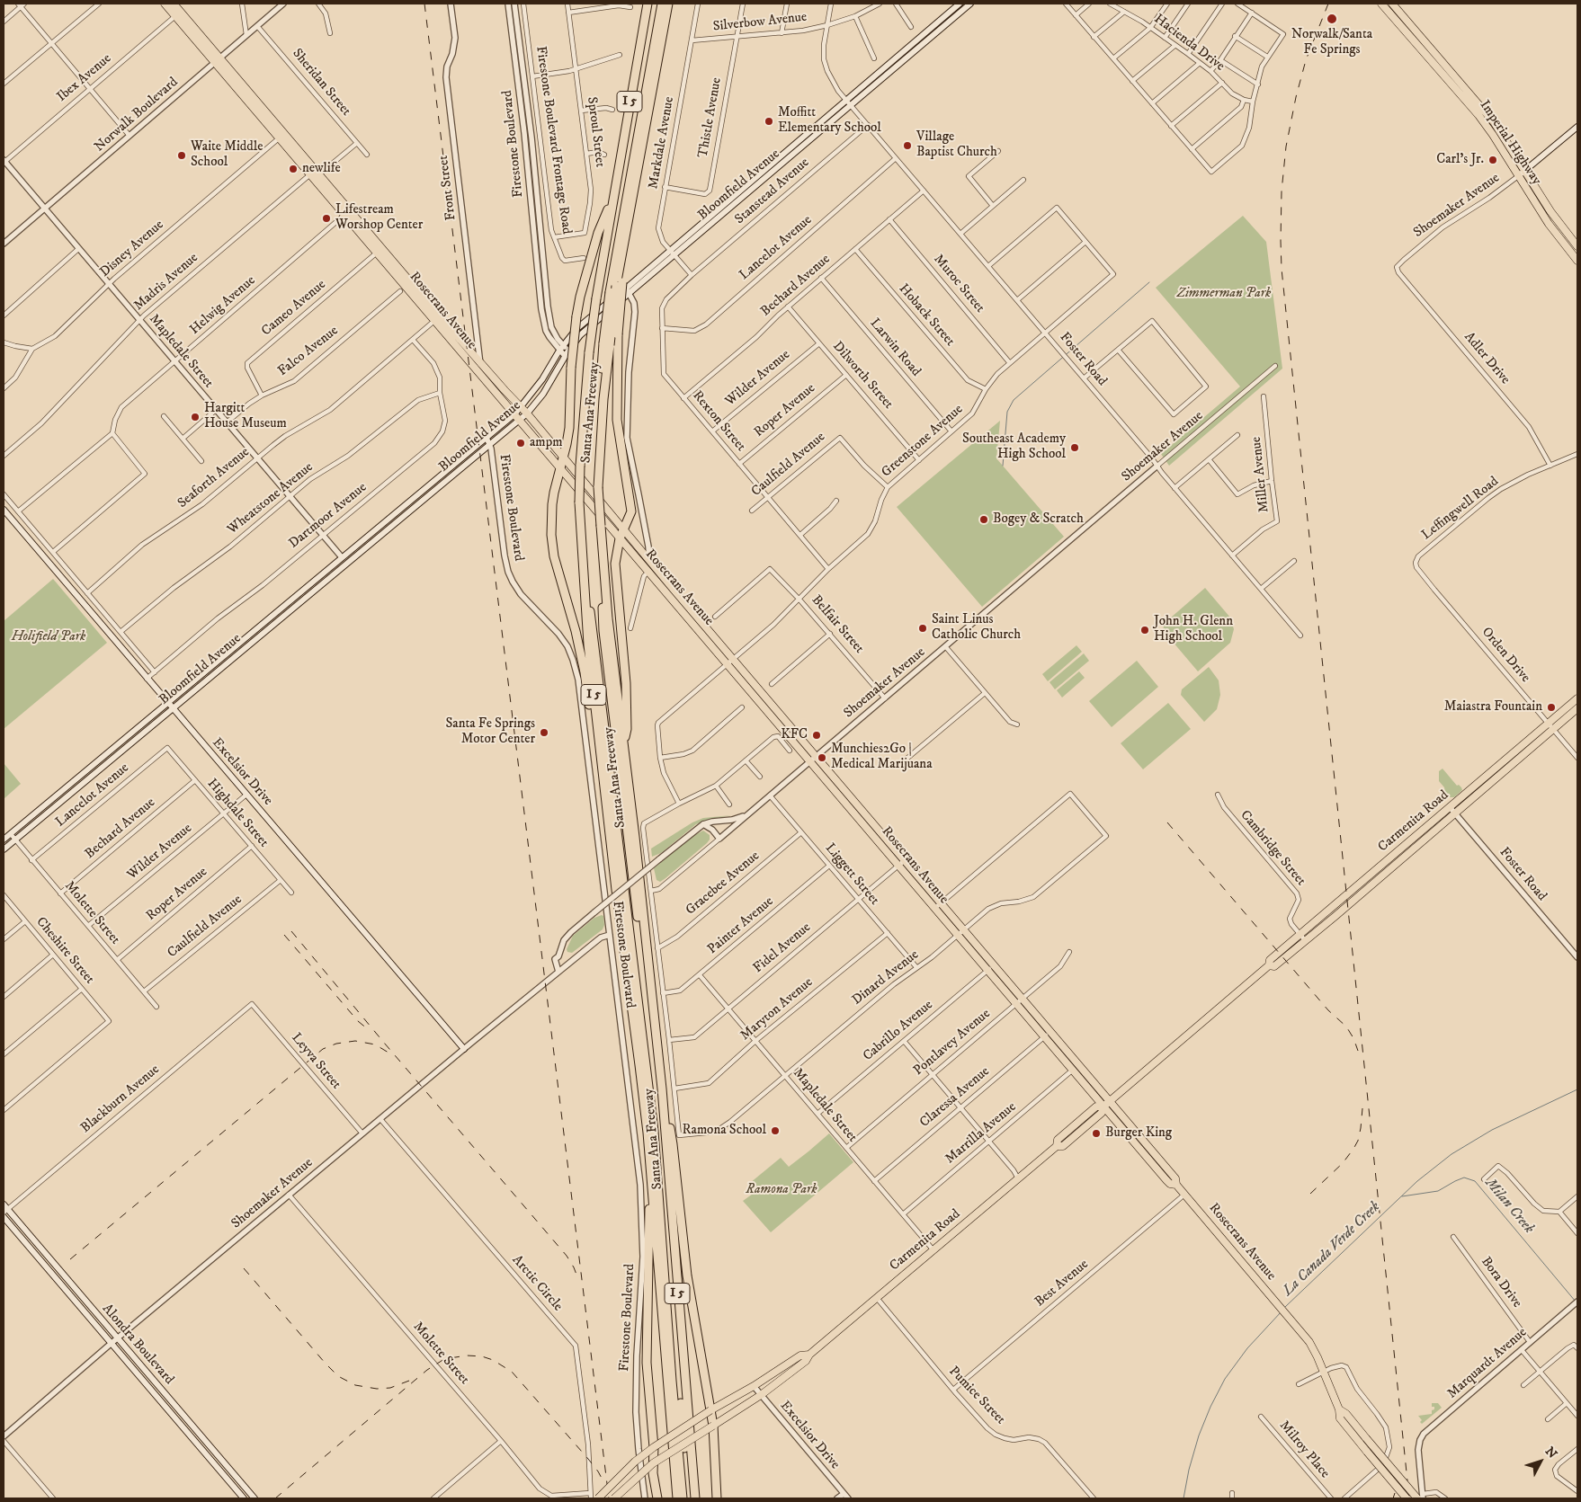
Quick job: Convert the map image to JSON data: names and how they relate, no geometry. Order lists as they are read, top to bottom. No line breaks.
{"streets":{"highway":["I 5","Santa Ana Freeway"],"main road":["Imperial Highway","Bloomfield Avenue","Shoemaker Avenue","Rosecrans Avenue","Excelsior Drive","Carmenita Road","Alondra Boulevard"],"street":["Silverbow Avenue","Hacienda Drive","Ibex Avenue","Sheridan Street","Norwalk Boulevard","Thistle Avenue","Sproul Street","Firestone Boulevard Frontage Road","Markdale Avenue","Firestone Boulevard","Front Street","Stanstead Avenue","Lancelot Avenue","Disney Avenue","Madris Avenue","Muroc Street","Bechard Avenue","Helwig Avenue","Cameo Avenue","Hoback Street","Larwin Road","Mapledale Street","Falco Avenue","Adler Drive","Foster Road","Dilworth Street","Wilder Avenue","Roper Avenue","Rexton Street","Greenstone Avenue","Caulfield Avenue","Miller Avenue","Seaforth Avenue","Wheatstone Avenue","Leffingwell Road","Dartmoor Avenue","Belfair Street","Orden Drive","Highdale Street","Cambridge Street","Liggett Street","Gracebee Avenue","Molette Street","Painter Avenue","Fidel Avenue","Cheshire Street","Dinard Avenue","Maryton Avenue","Cabrillo Avenue","Pontlavey Avenue","Leyva Street","Claressa Avenue","Blackburn Avenue","Marrilla Avenue","Bora Drive","Arctic Circle","Best Avenue","Marquardt Avenue","Pumice Street","Milroy Place"]},"crossings":[["Silverbow Avenue","Thistle Avenue"],["Silverbow Avenue","Markdale Avenue"],["Silverbow Avenue","Foster Road"],["Ibex Avenue","Rosecrans Avenue"],["Ibex Avenue","Mapledale Street"],["Sheridan Street","Norwalk Boulevard"],["Norwalk Boulevard","Rosecrans Avenue"],["Norwalk Boulevard","Mapledale Street"],["Thistle Avenue","Markdale Avenue"],["Sproul Street","Firestone Boulevard Frontage Road"],["Markdale Avenue","Bloomfield Avenue"],["Markdale Avenue","Stanstead Avenue"],["Markdale Avenue","Rexton Street"],["Imperial Highway","Shoemaker Avenue"],["Firestone Boulevard","Bloomfield Avenue"],["Firestone Boulevard","Shoemaker Avenue"],["Bloomfield Avenue","Rosecrans Avenue"],["Bloomfield Avenue","Mapledale Street"],["Bloomfield Avenue","Foster Road"],["Bloomfield Avenue","Santa Ana Freeway"],["Bloomfield Avenue","Excelsior Drive"],["Bloomfield Avenue","Molette Street"],["Front Street","Rosecrans Avenue"],["Stanstead Avenue","Foster Road"],["Stanstead Avenue","Rexton Street"],["Shoemaker Avenue","Rosecrans Avenue"],["Shoemaker Avenue","Adler Drive"],["Shoemaker Avenue","Foster Road"],["Shoemaker Avenue","Belfair Street"],["Shoemaker Avenue","Excelsior Drive"],["Shoemaker Avenue","Liggett Street"],["Shoemaker Avenue","Molette Street"],["Shoemaker Avenue","Leyva Street"],["Shoemaker Avenue","Arctic Circle"],["Shoemaker Avenue","Alondra Boulevard"],["Lancelot Avenue","Foster Road"],["Lancelot Avenue","Rexton Street"],["Lancelot Avenue","Highdale Street"],["Lancelot Avenue","Molette Street"],["Disney Avenue","Rosecrans Avenue"],["Disney Avenue","Mapledale Street"],["Madris Avenue","Rosecrans Avenue"],["Madris Avenue","Mapledale Street"],["Muroc Street","Bechard Avenue"],["Muroc Street","Greenstone Avenue"],["Bechard Avenue","Hoback Street"],["Bechard Avenue","Larwin Road"],["Bechard Avenue","Foster Road"],["Bechard Avenue","Dilworth Street"],["Bechard Avenue","Rexton Street"],["Bechard Avenue","Highdale Street"],["Bechard Avenue","Molette Street"],["Helwig Avenue","Rosecrans Avenue"],["Helwig Avenue","Mapledale Street"],["Cameo Avenue","Rosecrans Avenue"],["Cameo Avenue","Falco Avenue"],["Rosecrans Avenue","Greenstone Avenue"],["Rosecrans Avenue","Seaforth Avenue"],["Rosecrans Avenue","Carmenita Road"],["Rosecrans Avenue","Fidel Avenue"],["Rosecrans Avenue","Dinard Avenue"],["Rosecrans Avenue","Cabrillo Avenue"],["Rosecrans Avenue","Pontlavey Avenue"],["Rosecrans Avenue","Claressa Avenue"],["Rosecrans Avenue","Marrilla Avenue"],["Rosecrans Avenue","Best Avenue"],["Rosecrans Avenue","Marquardt Avenue"],["Hoback Street","Greenstone Avenue"],["Larwin Road","Greenstone Avenue"],["Mapledale Street","Falco Avenue"],["Mapledale Street","Seaforth Avenue"],["Mapledale Street","Wheatstone Avenue"],["Mapledale Street","Dartmoor Avenue"],["Mapledale Street","Carmenita Road"],["Mapledale Street","Painter Avenue"],["Mapledale Street","Fidel Avenue"],["Mapledale Street","Dinard Avenue"],["Mapledale Street","Maryton Avenue"],["Mapledale Street","Cabrillo Avenue"],["Mapledale Street","Pontlavey Avenue"],["Mapledale Street","Claressa Avenue"],["Mapledale Street","Marrilla Avenue"],["Adler Drive","Leffingwell Road"],["Foster Road","Greenstone Avenue"],["Foster Road","Miller Avenue"],["Foster Road","Carmenita Road"],["Dilworth Street","Wilder Avenue"],["Dilworth Street","Roper Avenue"],["Dilworth Street","Greenstone Avenue"],["Wilder Avenue","Rexton Street"],["Wilder Avenue","Excelsior Drive"],["Wilder Avenue","Highdale Street"],["Wilder Avenue","Molette Street"],["Roper Avenue","Rexton Street"],["Roper Avenue","Highdale Street"],["Roper Avenue","Molette Street"],["Rexton Street","Greenstone Avenue"],["Rexton Street","Caulfield Avenue"],["Greenstone Avenue","Caulfield Avenue"],["Greenstone Avenue","Belfair Street"],["Caulfield Avenue","Highdale Street"],["Caulfield Avenue","Molette Street"],["Seaforth Avenue","Dartmoor Avenue"],["Wheatstone Avenue","Dartmoor Avenue"],["Leffingwell Road","Orden Drive"],["Dartmoor Avenue","Excelsior Drive"],["Orden Drive","Carmenita Road"],["Excelsior Drive","Carmenita Road"],["Carmenita Road","Cambridge Street"],["Carmenita Road","Pumice Street"],["Liggett Street","Gracebee Avenue"],["Liggett Street","Painter Avenue"],["Liggett Street","Fidel Avenue"],["Liggett Street","Dinard Avenue"],["Liggett Street","Maryton Avenue"],["Molette Street","Arctic Circle"],["Dinard Avenue","Maryton Avenue"],["Leyva Street","Blackburn Avenue"],["Blackburn Avenue","Alondra Boulevard"],["Bora Drive","Marquardt Avenue"],["Best Avenue","Pumice Street"]],"water":["Milan Creek","La Canada Verde Creek"],"parks":["Zimmerman Park","Holifield Park","Ramona Park"],"places":["Norwalk/Santa Fe Springs","Moffitt Elementary School","Village Baptist Church","Waite Middle School","Carl's Jr.","newlife","Lifestream Worshop Center","Hargitt House Museum","ampm","Southeast Academy High School","Bogey & Scratch","Saint Linus Catholic Church","John H. Glenn High School","Maiastra Fountain","Santa Fe Springs Motor Center","KFC","Munchies2Go | Medical Marijuana","Ramona School","Burger King"],"north":"top right"}
